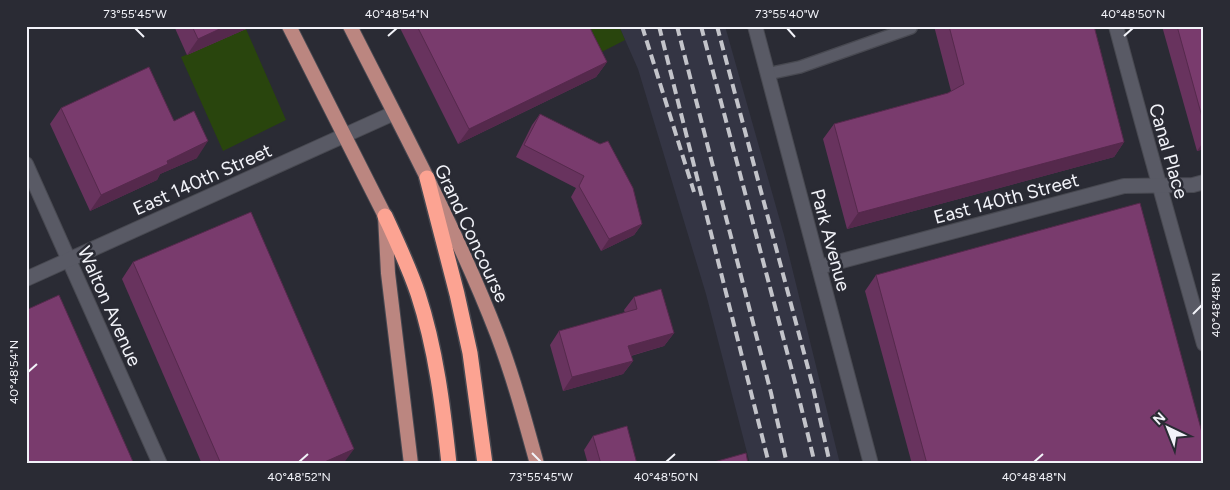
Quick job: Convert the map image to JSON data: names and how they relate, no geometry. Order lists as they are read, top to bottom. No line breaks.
{"streets":{"main road":["Grand Concourse"],"street":["Canal Place","East 140th Street","Park Avenue","Walton Avenue"]},"crossings":[["Canal Place","East 140th Street"],["East 140th Street","Grand Concourse"],["East 140th Street","Park Avenue"],["East 140th Street","Walton Avenue"]],"north":"top left","coordinates":["73°55'45\"W","40°48'54\"N","73°55'40\"W","40°48'50\"N","40°48'48\"N","40°48'52\"N"]}
